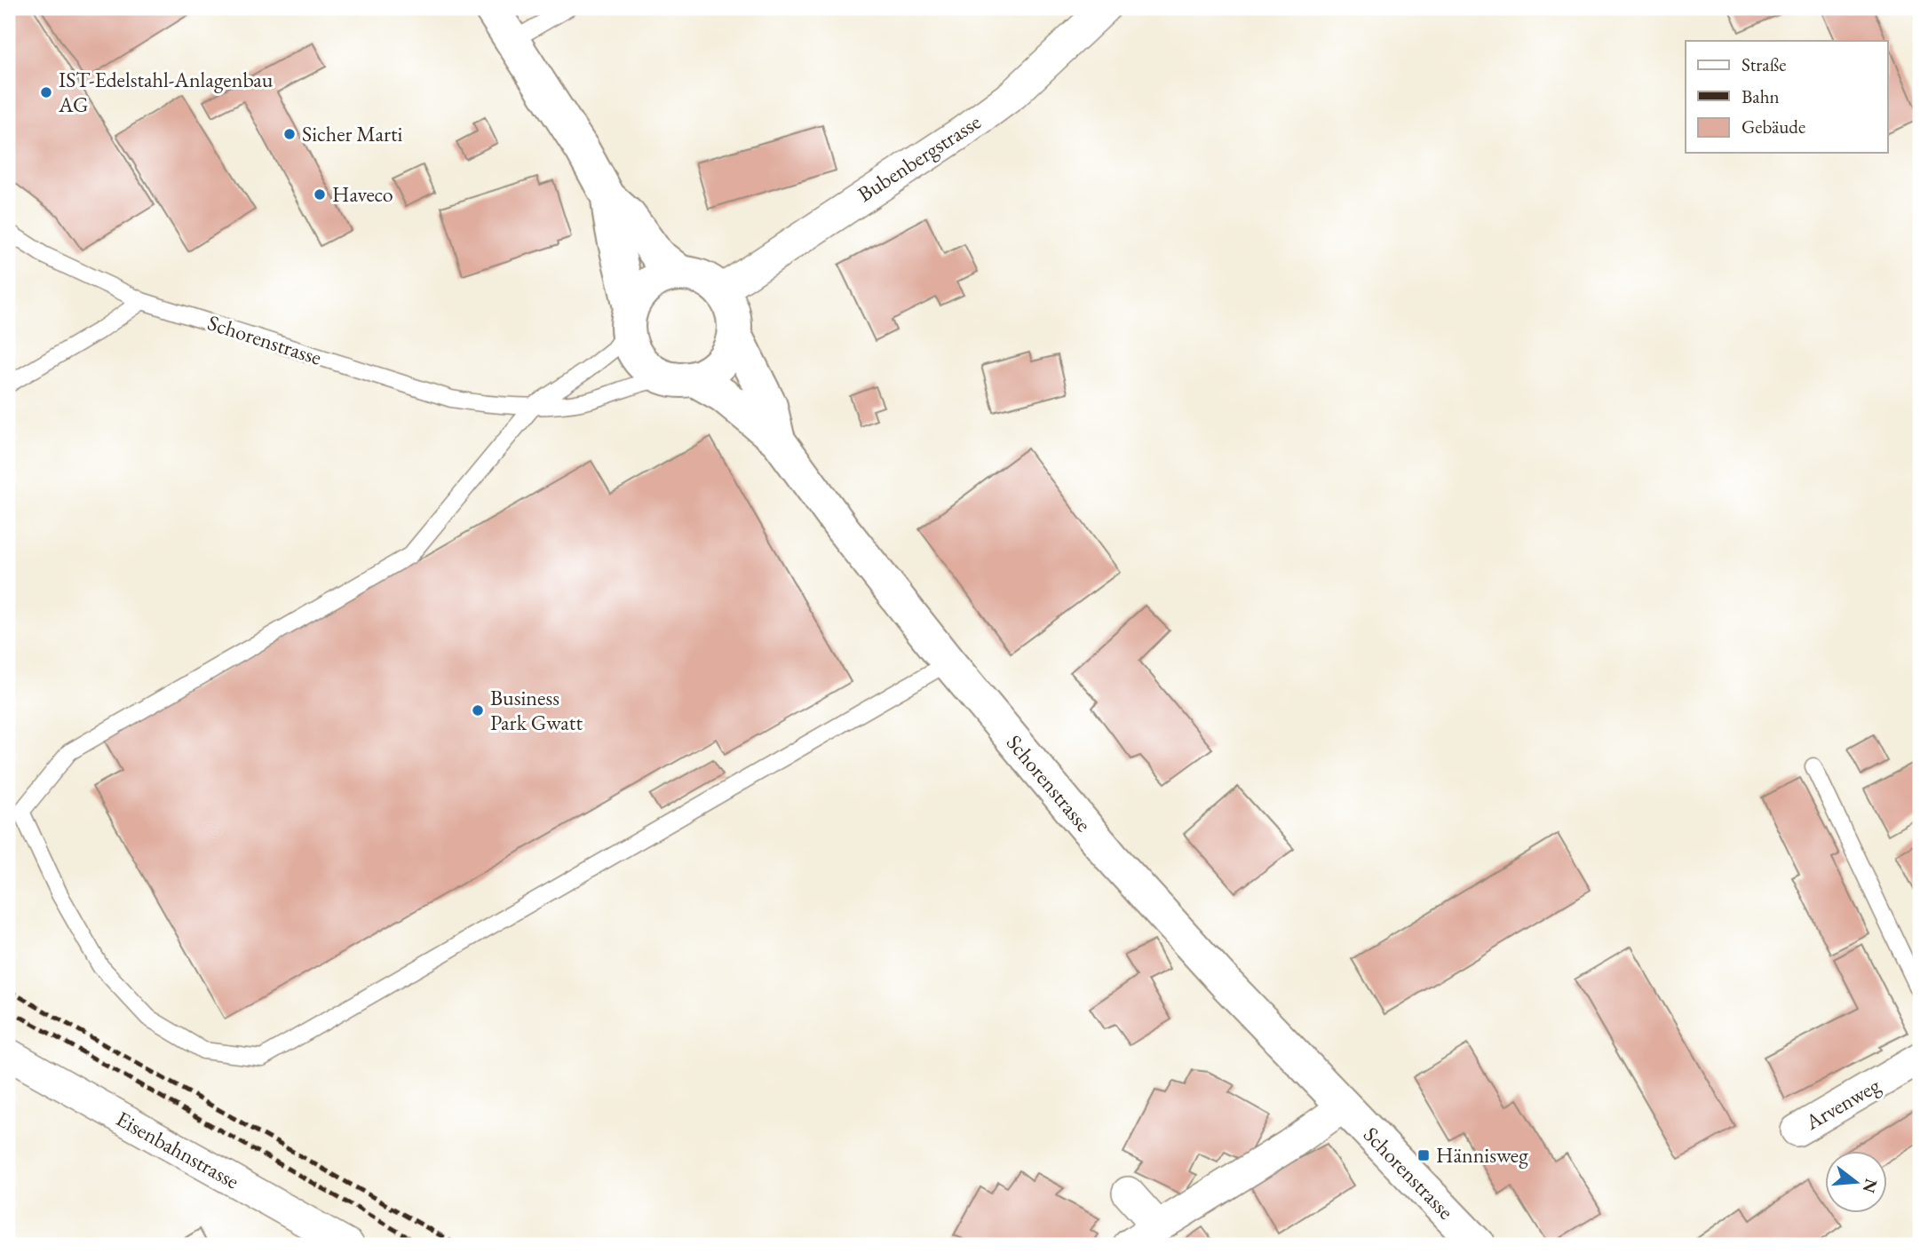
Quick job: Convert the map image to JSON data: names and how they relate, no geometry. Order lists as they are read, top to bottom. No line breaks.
{"streets":{"street":["Bubenbergstrasse","Schorenstrasse","Arvenweg","Eisenbahnstrasse"]},"crossings":[["Bubenbergstrasse","Schorenstrasse"]],"places":{"other":["IST-Edelstahl-Anlagenbau AG","Sicher Marti","Haveco","Business Park Gwatt"],"transit":["Hännisweg"]},"legend":["Straße","Bahn","Gebäude"],"north":"right"}
